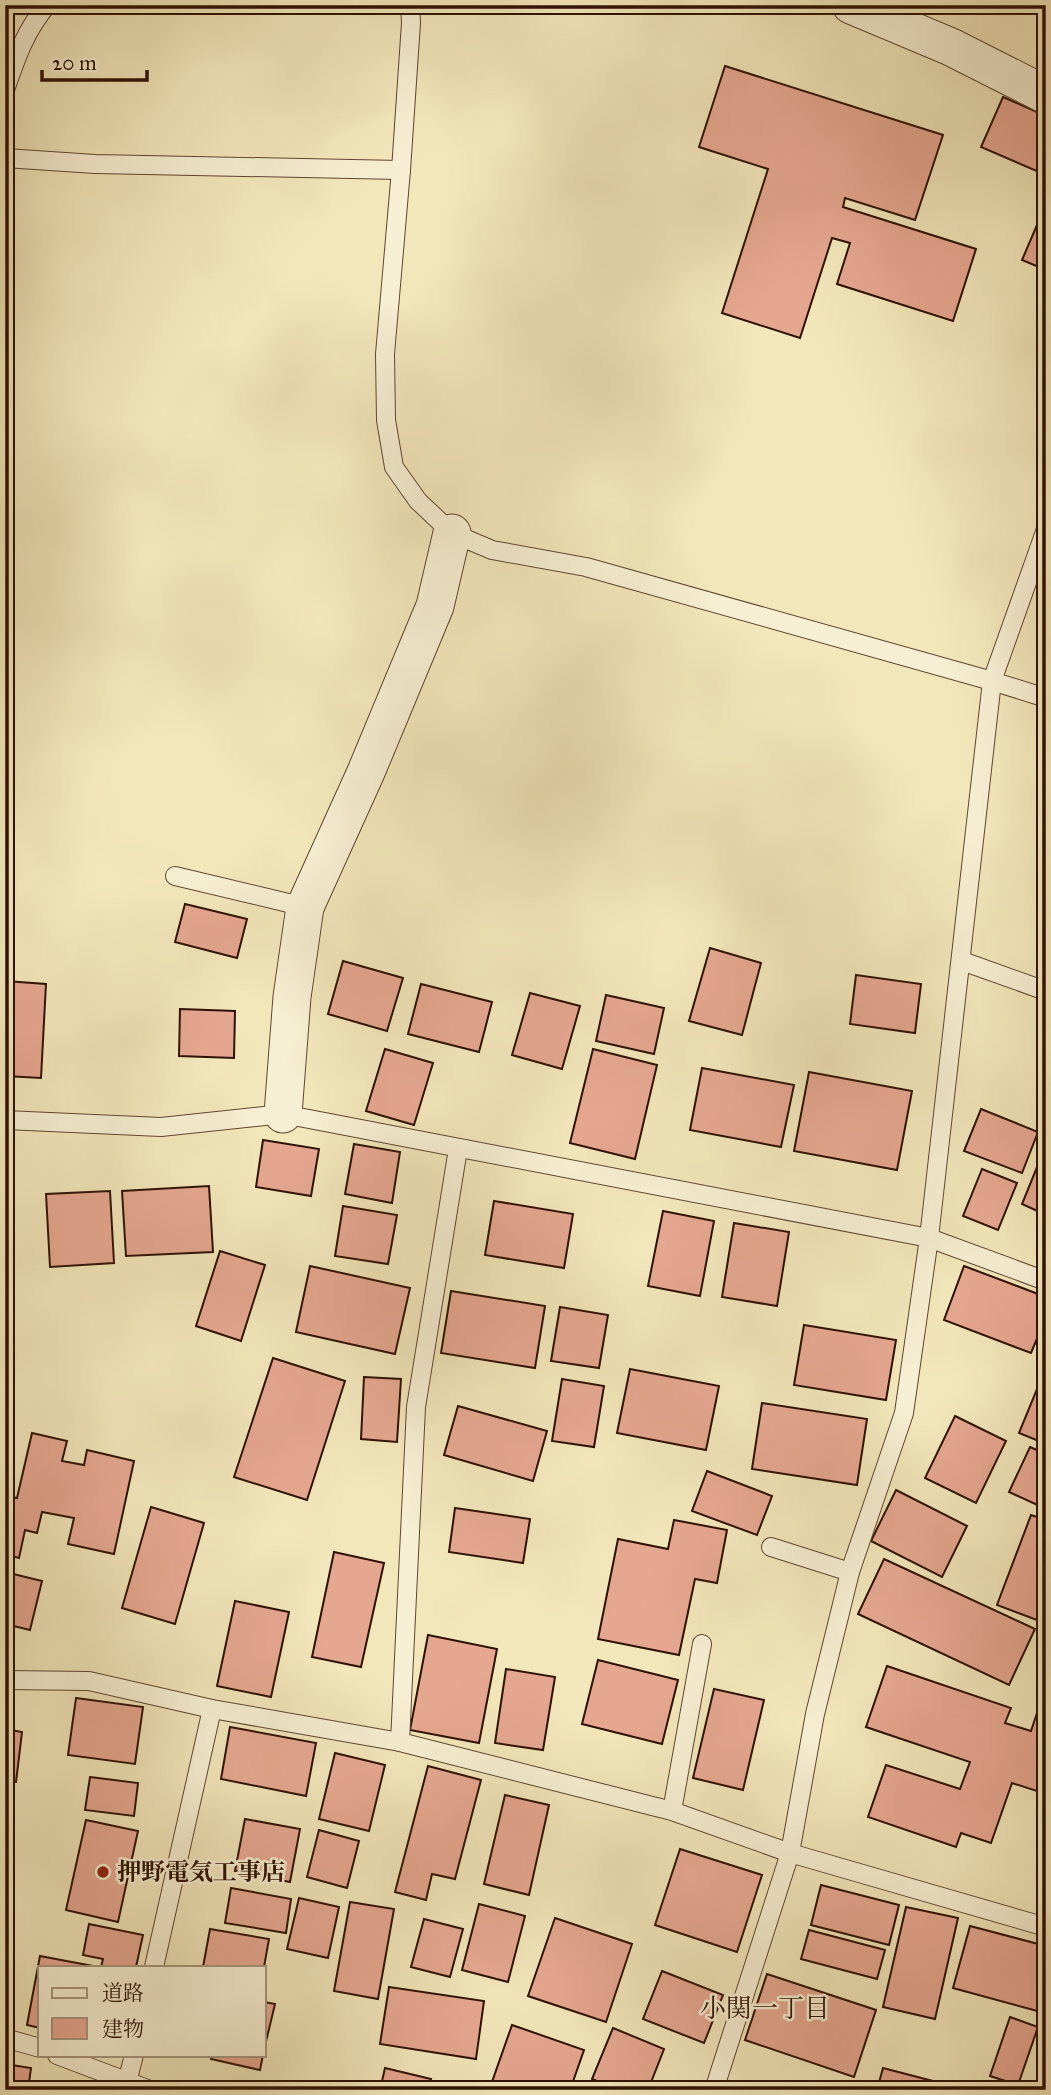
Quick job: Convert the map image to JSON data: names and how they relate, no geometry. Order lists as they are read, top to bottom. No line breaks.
{"districts":["小関一丁目"],"places":["押野電気工事店"],"legend":["道路","建物"],"scale_bar":"20 m"}
